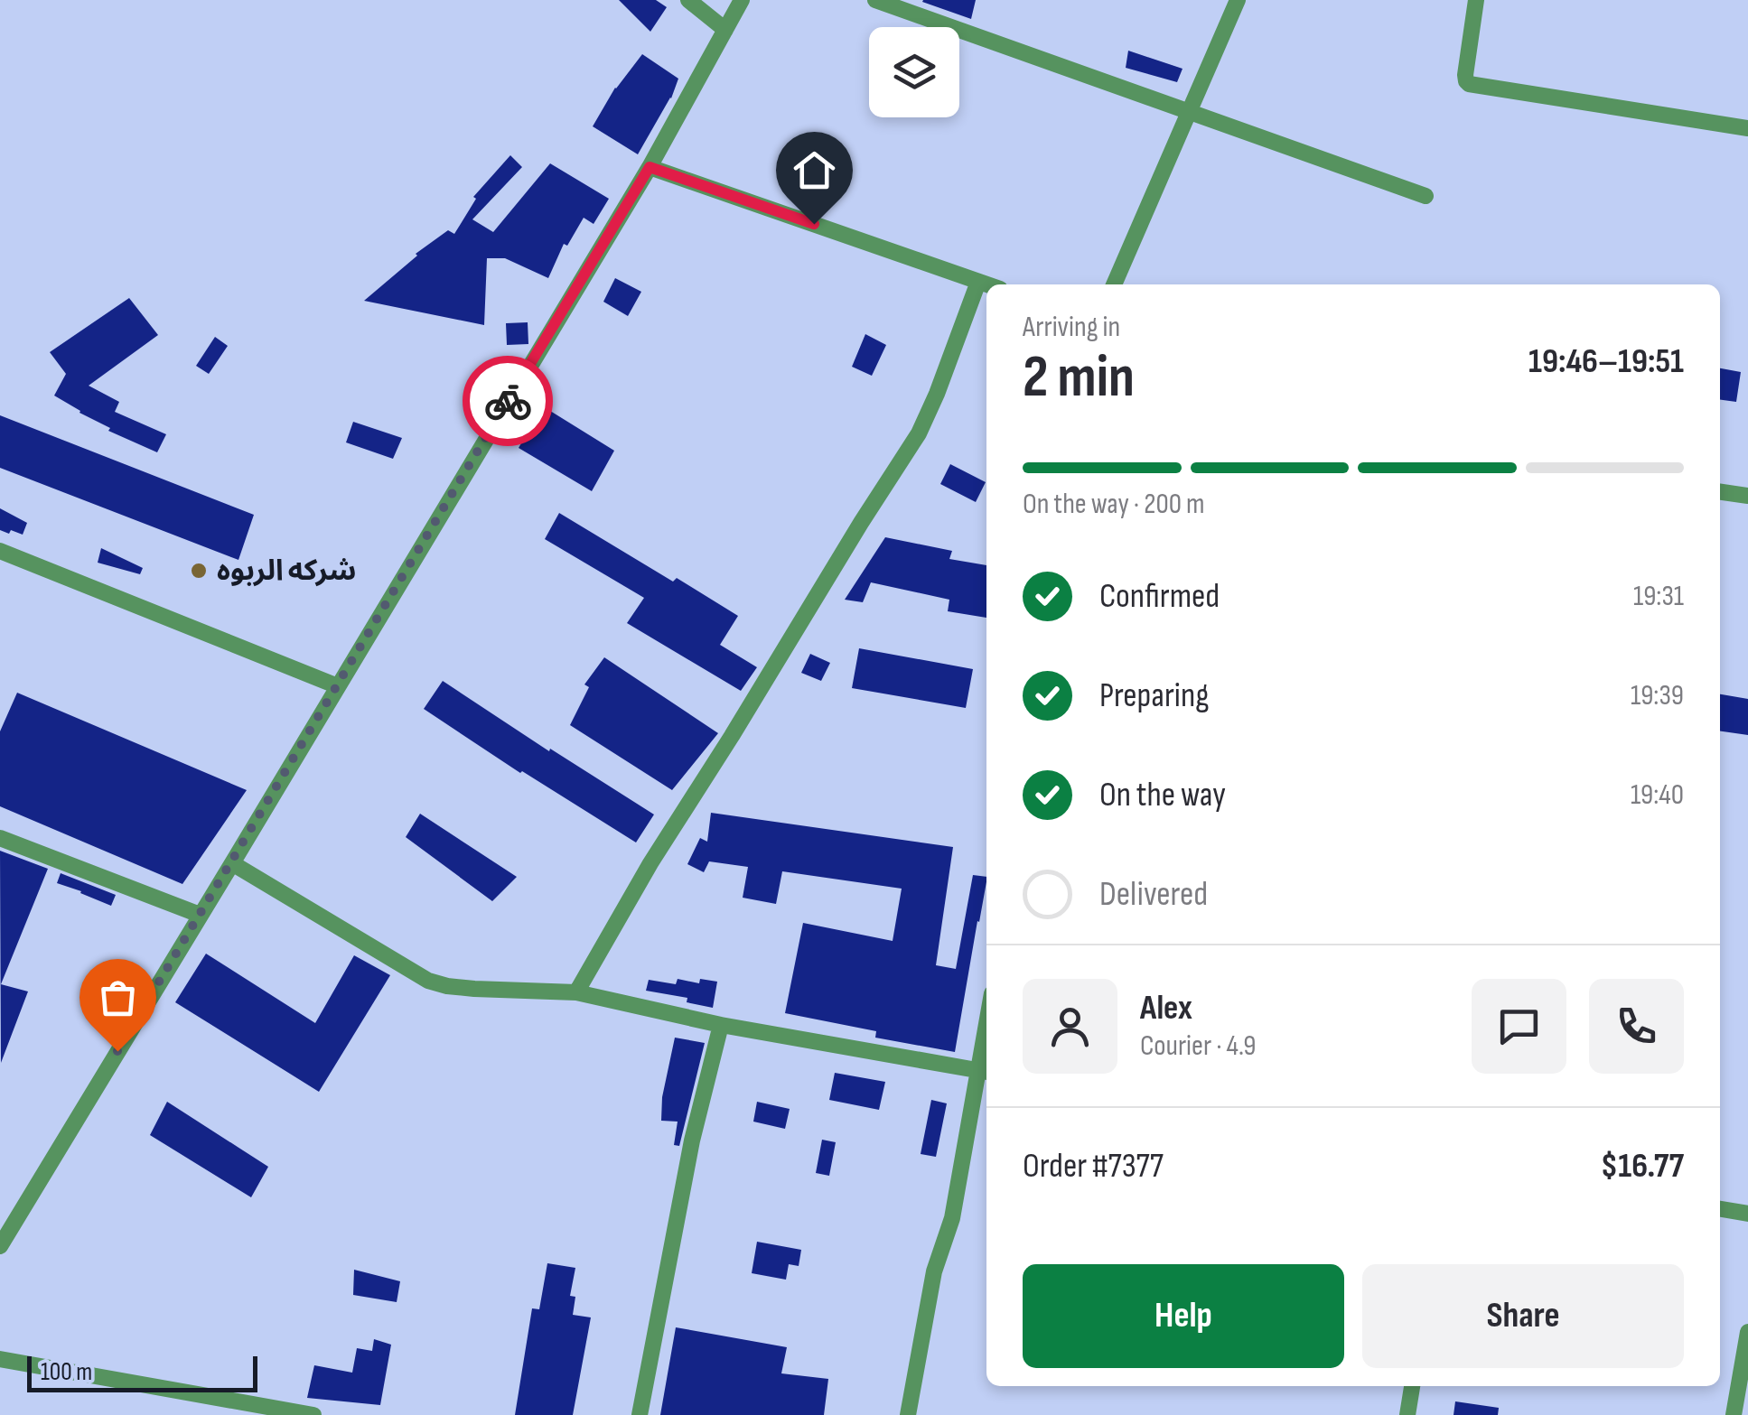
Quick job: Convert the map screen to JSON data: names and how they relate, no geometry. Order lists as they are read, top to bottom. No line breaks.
{"places":["شركه الربوه"],"scale_bar":"100 m","page":{"heading":["2 min","Arriving in","19:46–19:51"],"panel":["Alex","Courier · 4.9","Order #7377","$16.77"],"bar":"On the way · 200 m","list":[["Confirmed","19:31"],["Preparing","19:39"],["On the way","19:40"],"Delivered"],"buttons":["Help","Share"],"scale":"100 m"}}
